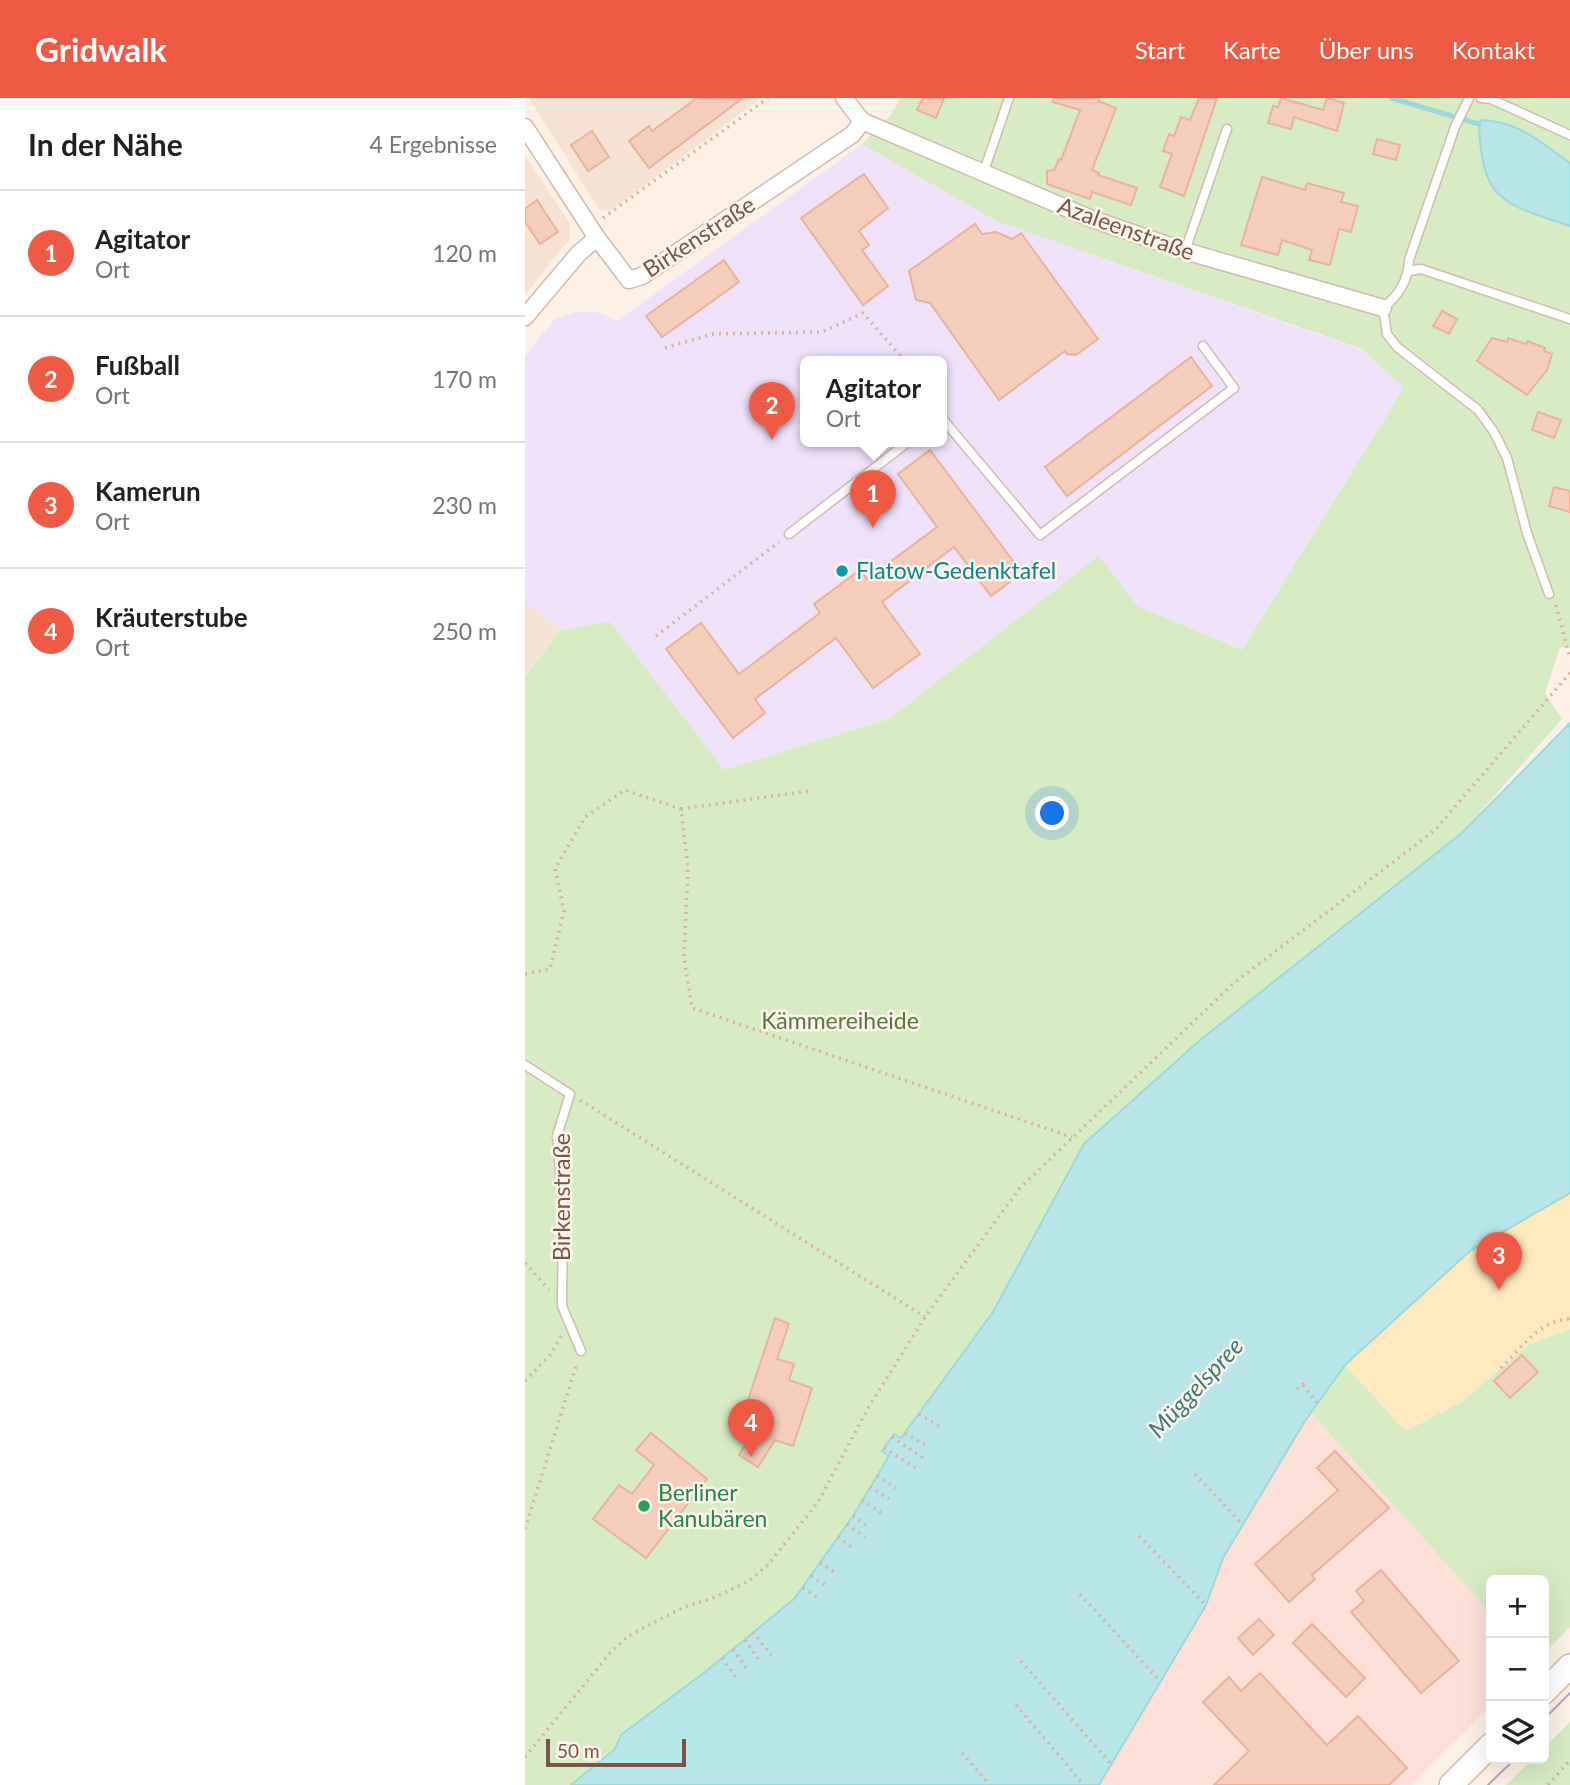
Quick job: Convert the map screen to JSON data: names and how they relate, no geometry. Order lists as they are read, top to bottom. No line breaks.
{"streets":{"street":["Azaleenstraße","Birkenstraße"]},"crossings":[["Azaleenstraße","Birkenstraße"]],"water":["Müggelspree"],"parks":["Kämmereiheide"],"places":["Flatow-Gedenktafel","Berliner Kanubären"],"scale_bar":"50 m","page":{"header":"Gridwalk","nav":["Start","Karte","Über uns","Kontakt"],"heading":["In der Nähe","4 Ergebnisse"],"list":[{"mark":"1","name":"Agitator","note":"Ort","value":"120 m"},{"mark":"2","name":"Fußball","note":"Ort","value":"170 m"},{"mark":"3","name":"Kamerun","note":"Ort","value":"230 m"},{"mark":"4","name":"Kräuterstube","note":"Ort","value":"250 m"}],"popup":["Agitator","Ort"],"pins":["2","1","3","4"],"map_buttons":["+","−"],"scale":"50 m"}}
